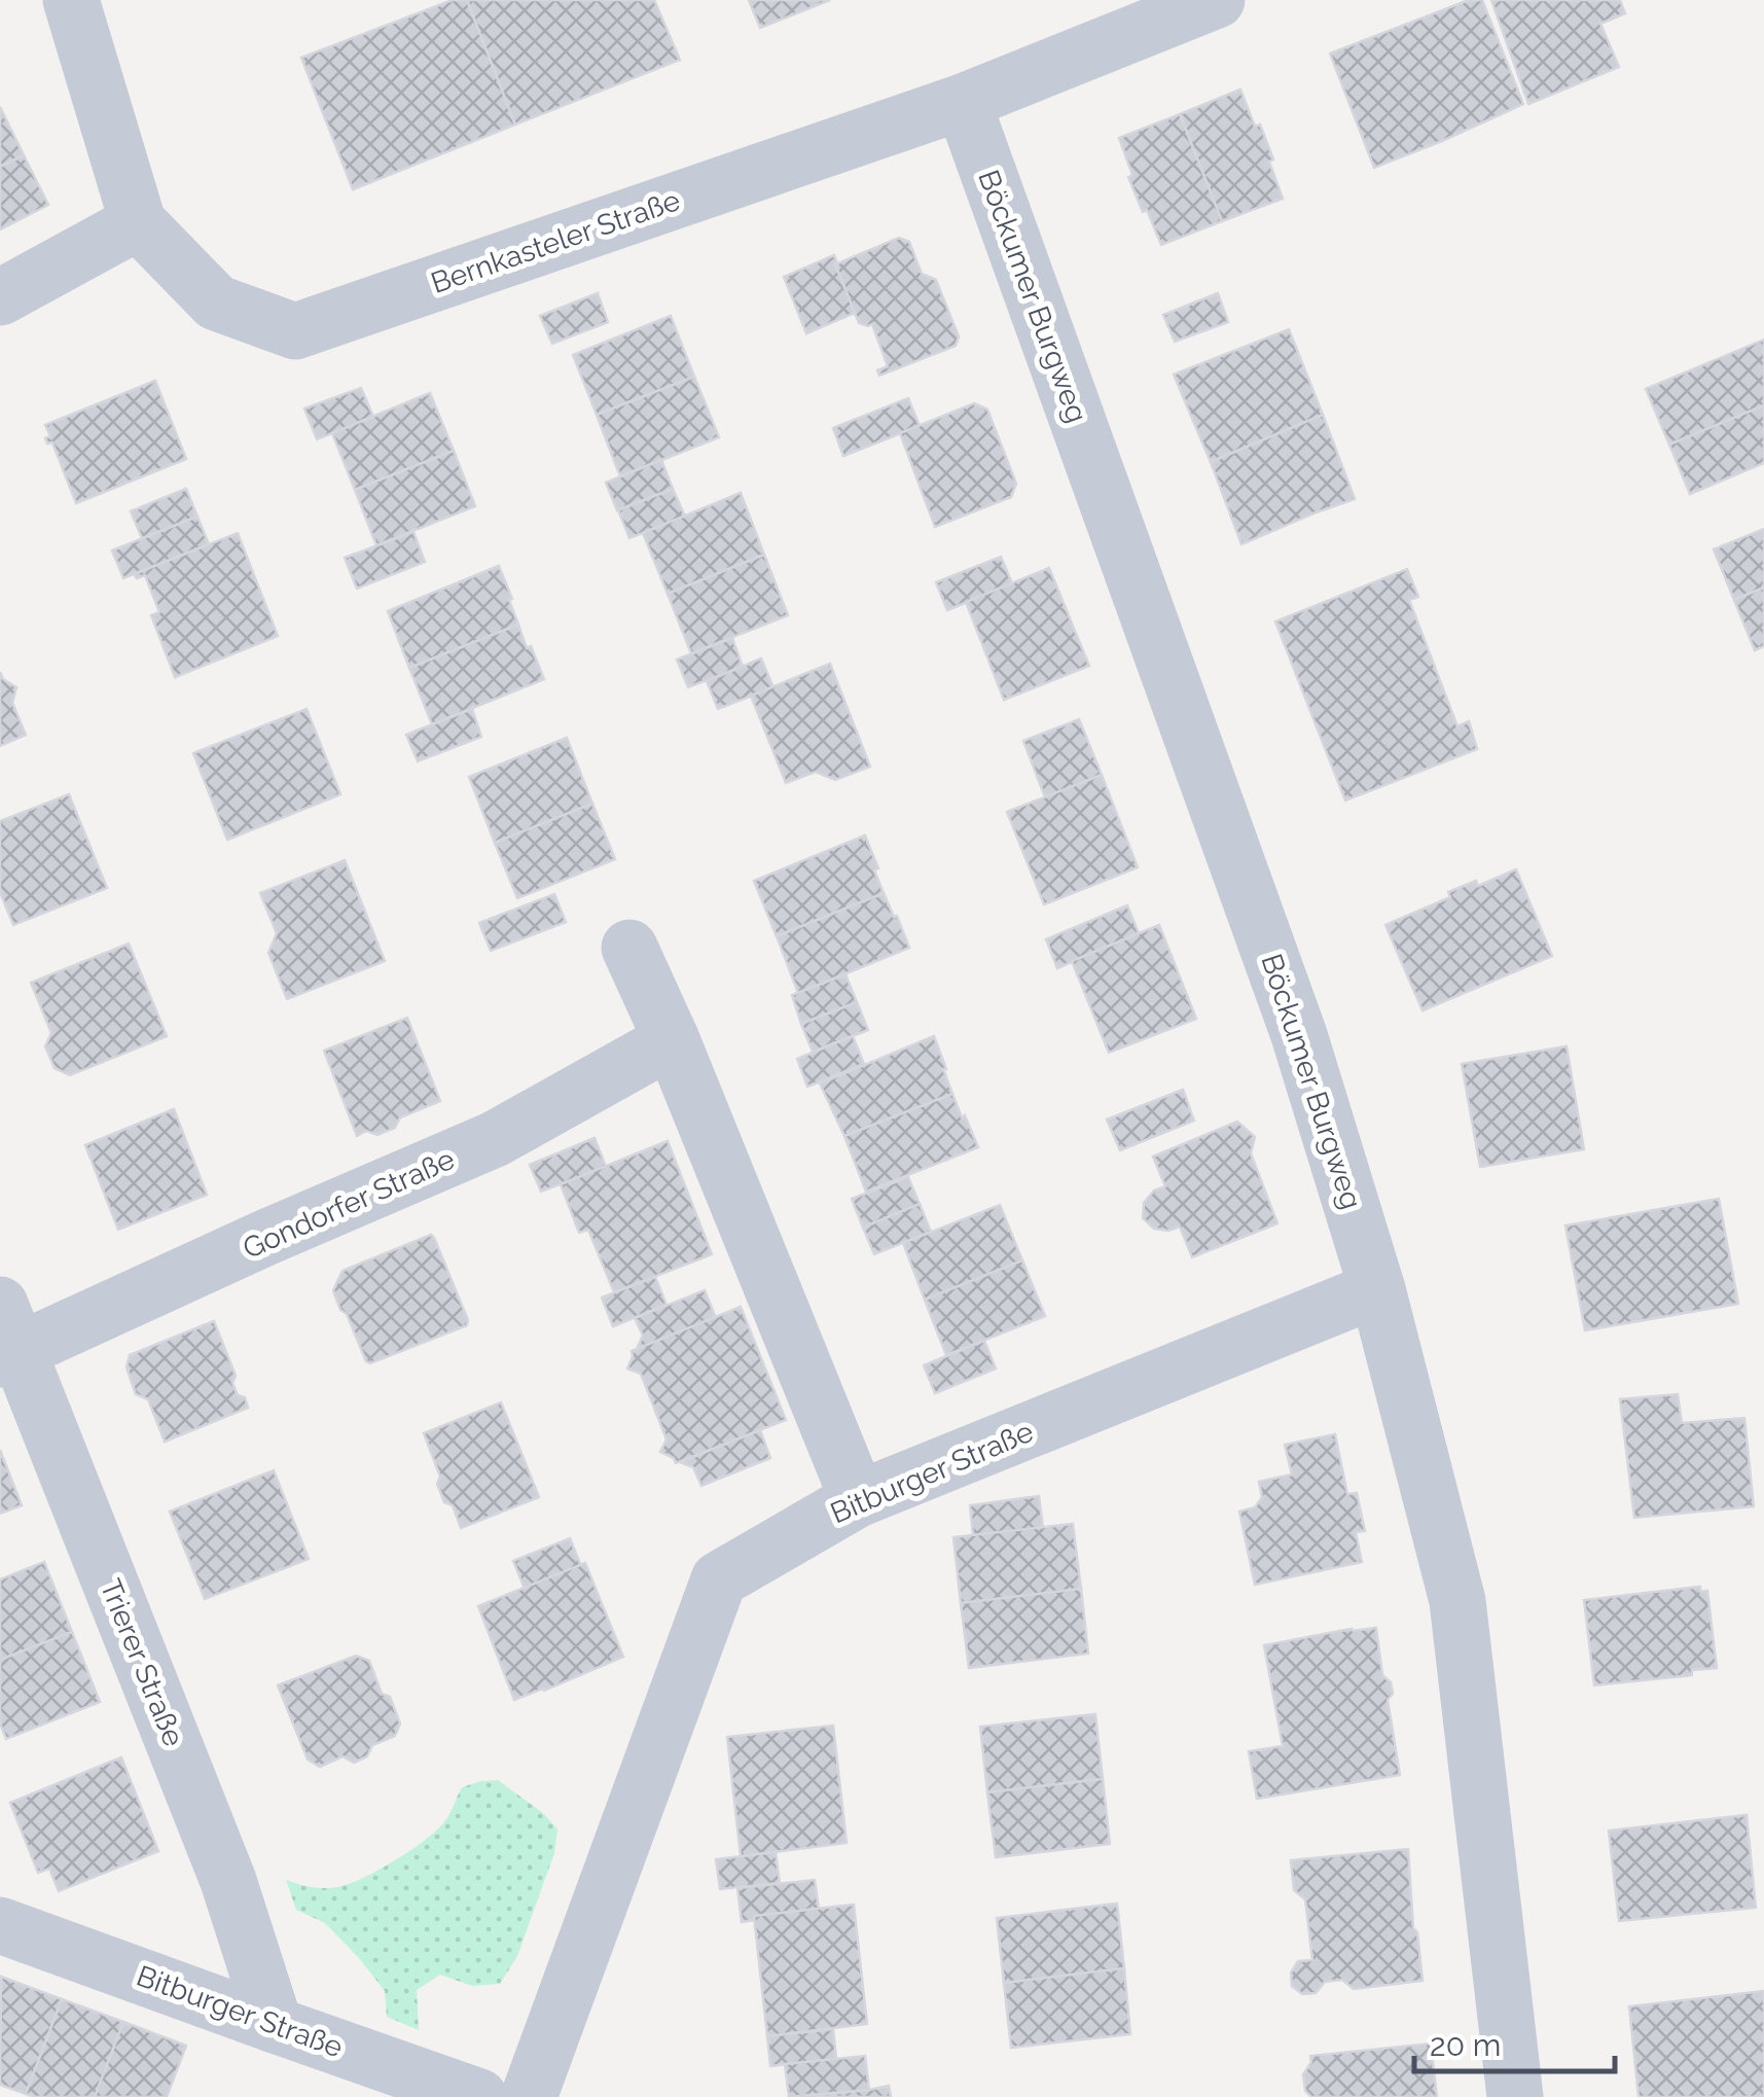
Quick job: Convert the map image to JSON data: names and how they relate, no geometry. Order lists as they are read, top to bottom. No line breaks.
{"streets":{"street":["Bernkasteler Straße","Böckumer Burgweg","Gondorfer Straße","Bitburger Straße","Trierer Straße"]},"crossings":[["Bernkasteler Straße","Böckumer Burgweg"],["Böckumer Burgweg","Bitburger Straße"],["Gondorfer Straße","Trierer Straße"],["Bitburger Straße","Trierer Straße"]],"scale_bar":"20 m"}
